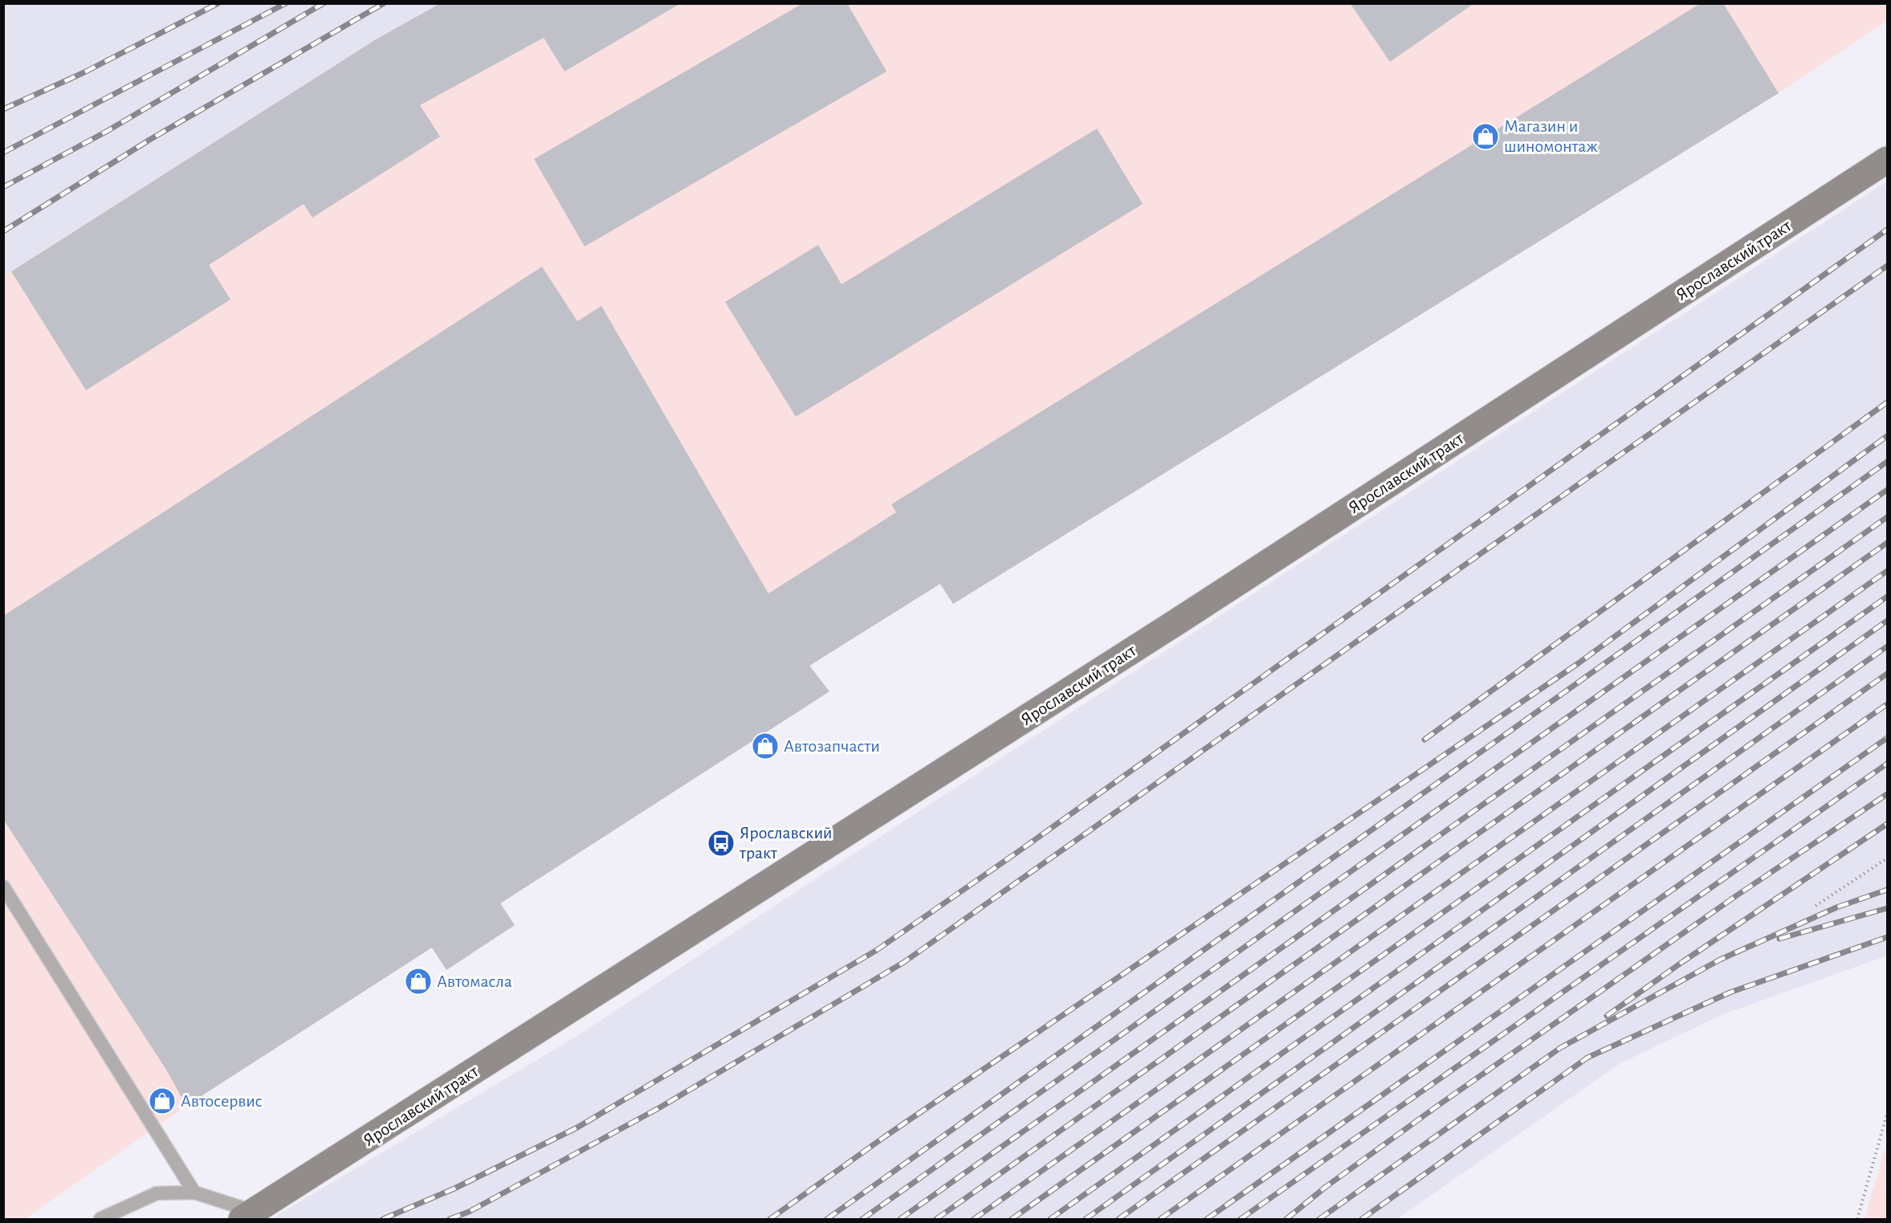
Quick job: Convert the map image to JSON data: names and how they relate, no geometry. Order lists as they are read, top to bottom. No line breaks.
{"streets":{"street":["Ярославский тракт"]},"places":{"shop":["Магазин и шиномонтаж","Автозапчасти","Автомасла","Автосервис"],"bus stop":["Ярославский тракт"]}}
